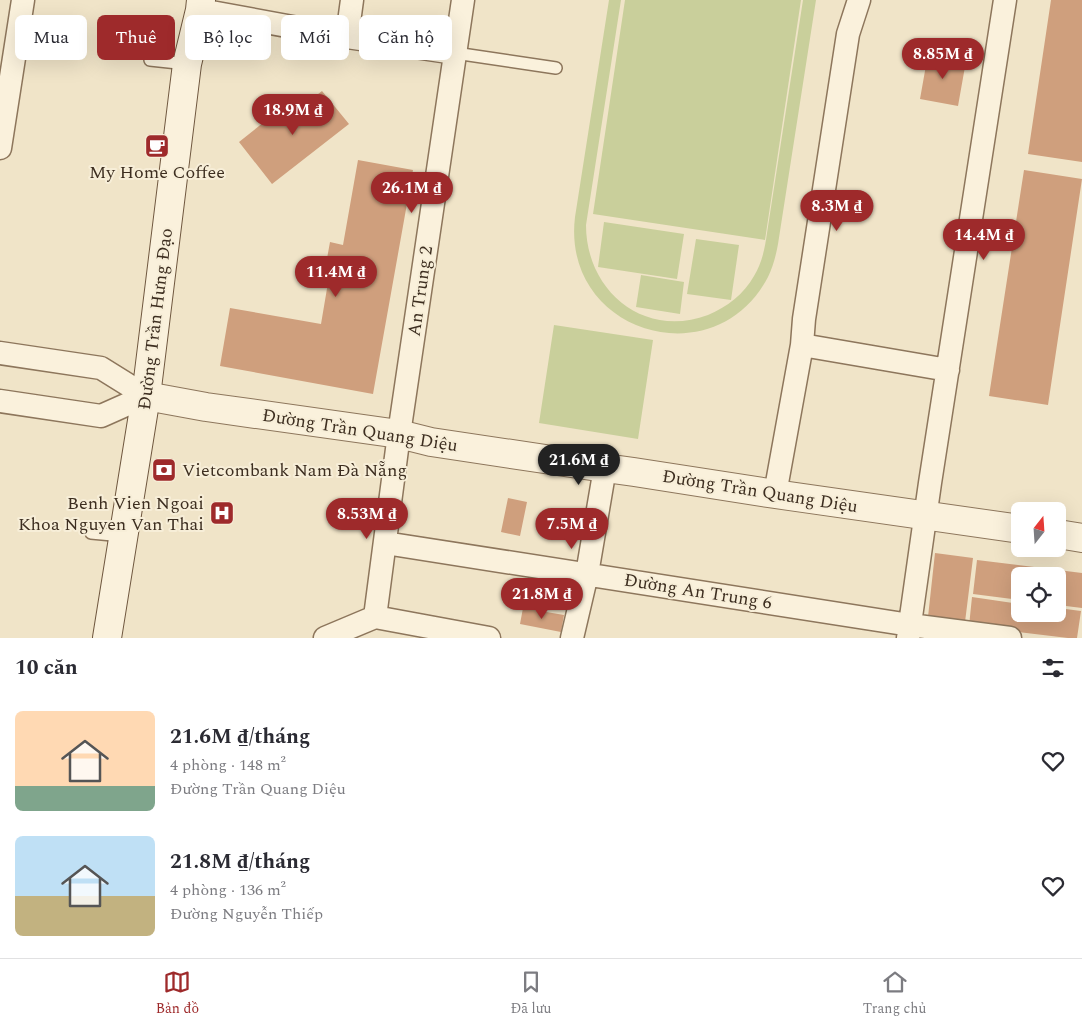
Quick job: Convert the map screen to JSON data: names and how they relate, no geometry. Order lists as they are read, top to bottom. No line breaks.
{"streets":{"street":["An Trung 2","Đường Trần Hưng Đạo","Đường Trần Quang Diệu","Đường An Trung 6"]},"crossings":[["An Trung 2","Đường Trần Quang Diệu"],["An Trung 2","Đường An Trung 6"],["Đường Trần Hưng Đạo","Đường Trần Quang Diệu"]],"places":{"cafe":["My Home Coffee"],"bank":["Vietcombank Nam Đà Nẵng"],"hospital":["Benh Vien Ngoai Khoa Nguyen Van Thai"]},"north":"top","page":{"chip":["Mua","Thuê","Bộ lọc","Mới","Căn hộ"],"price":["8.85M ₫","18.9M ₫","26.1M ₫","8.3M ₫","14.4M ₫","11.4M ₫","21.6M ₫","8.53M ₫","7.5M ₫","21.8M ₫"],"heading":"10 căn","list":[{"name":"21.6M ₫/tháng","note":"4 phòng · 148 m² · Đường Trần Quang Diệu"},{"name":"21.8M ₫/tháng","note":"4 phòng · 136 m² · Đường Nguyễn Thiếp"}],"tabs":["Bản đồ","Đã lưu","Trang chủ"]}}
